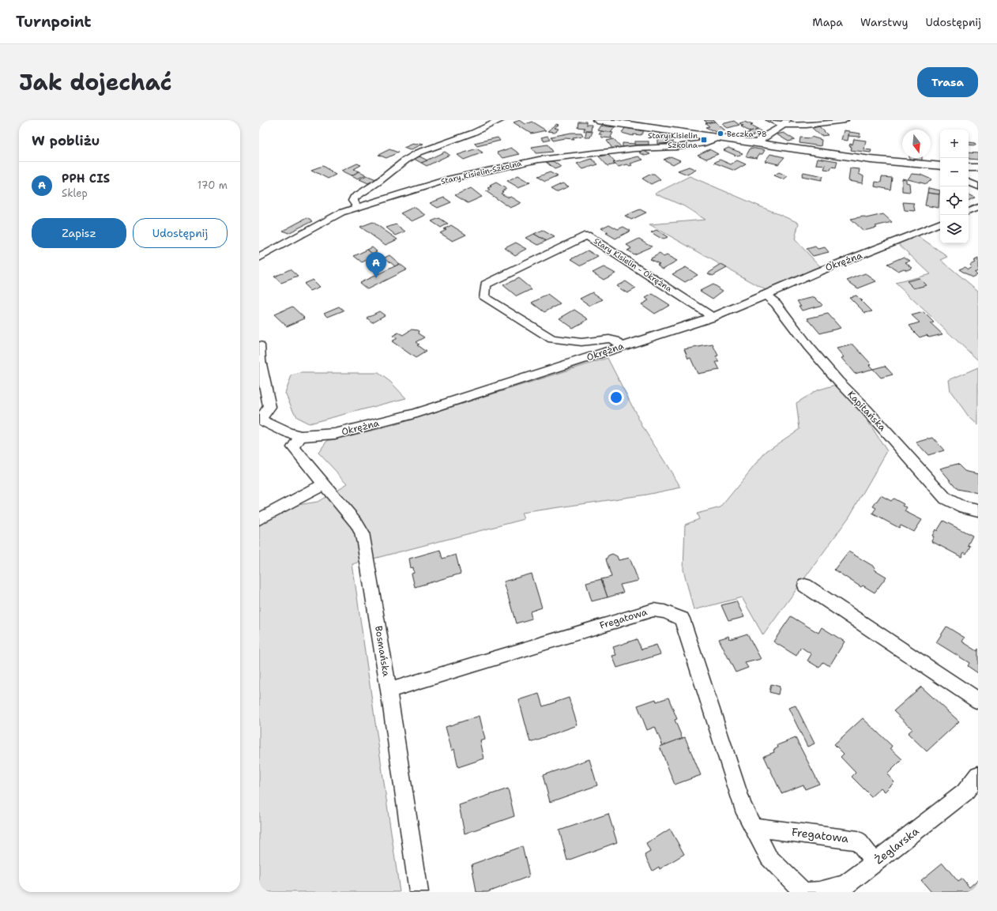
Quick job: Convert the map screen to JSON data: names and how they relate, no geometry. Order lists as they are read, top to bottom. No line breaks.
{"streets":{"street":["Stary Kisielin-Szkolna","Okrężna","Stary Kisielin - Okrężna","Kapitańska","Fregatowa","Bosmańska","Żeglarska"]},"crossings":[["Okrężna","Stary Kisielin - Okrężna"],["Okrężna","Kapitańska"],["Okrężna","Bosmańska"],["Fregatowa","Bosmańska"],["Fregatowa","Żeglarska"]],"places":{"other":["Beczka 78"],"transit":["Stary Kisielin Szkolna"]},"north":"bottom","page":{"header":"Turnpoint","nav":["Mapa","Warstwy","Udostępnij"],"title":"Jak dojechać","buttons":["Trasa",["Zapisz","Udostępnij"]],"heading":"W pobliżu","map_buttons":["+","−"],"list":[{"mark":"A","name":"PPH CIS","note":"Sklep","value":"170 m"}],"pins":"A"}}
